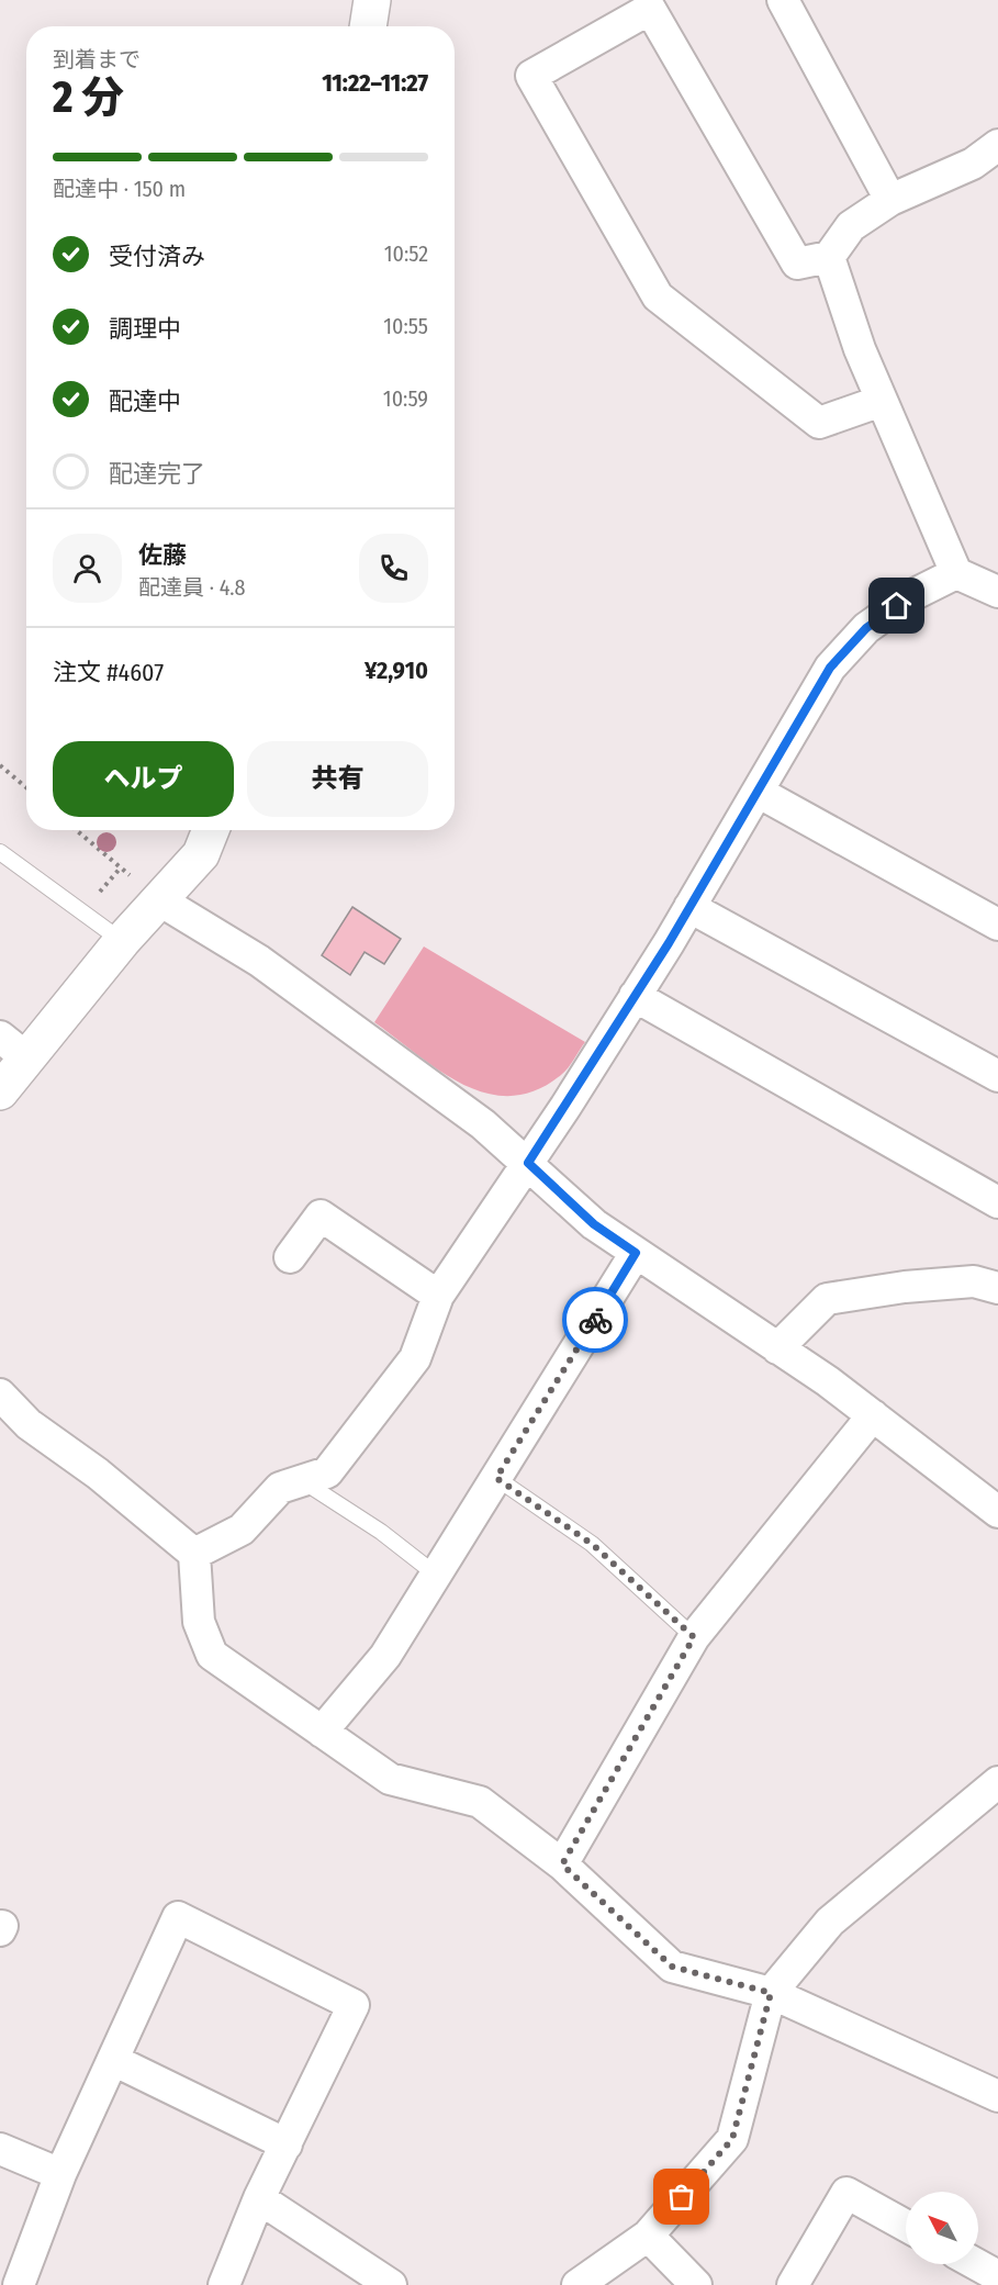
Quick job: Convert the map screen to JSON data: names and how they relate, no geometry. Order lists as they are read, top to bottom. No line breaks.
{"north":"top left","page":{"heading":["2 分","到着まで","11:22–11:27"],"panel":["佐藤","配達員 · 4.8","注文 #4607","¥2,910"],"bar":"配達中 · 150 m","list":[["受付済み","10:52"],["調理中","10:55"],["配達中","10:59"],"配達完了"],"buttons":["ヘルプ","共有"]}}
